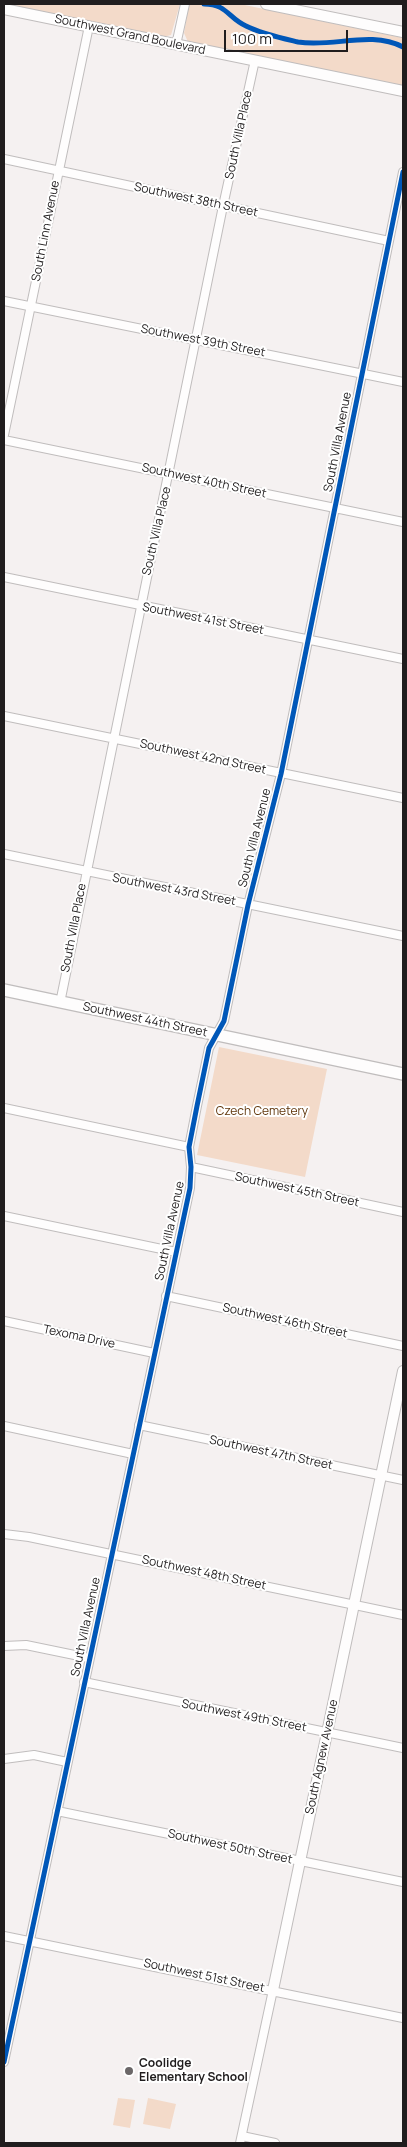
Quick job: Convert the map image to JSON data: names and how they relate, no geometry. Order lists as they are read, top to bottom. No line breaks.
{"streets":{"main road":["Southwest 44th Street"],"street":["Southwest Grand Boulevard","South Villa Place","Southwest 38th Street","South Linn Avenue","Southwest 39th Street","South Villa Avenue","Southwest 40th Street","Southwest 41st Street","Southwest 42nd Street","Southwest 43rd Street","Southwest 45th Street","Southwest 46th Street","Texoma Drive","Southwest 47th Street","Southwest 48th Street","Southwest 49th Street","South Agnew Avenue","Southwest 50th Street","Southwest 51st Street"]},"crossings":[["Southwest Grand Boulevard","South Villa Place"],["Southwest Grand Boulevard","South Linn Avenue"],["South Villa Place","Southwest 38th Street"],["South Villa Place","Southwest 39th Street"],["South Villa Place","Southwest 40th Street"],["South Villa Place","Southwest 41st Street"],["South Villa Place","Southwest 42nd Street"],["South Villa Place","Southwest 43rd Street"],["South Villa Place","Southwest 44th Street"],["Southwest 38th Street","South Linn Avenue"],["Southwest 38th Street","South Villa Avenue"],["South Linn Avenue","Southwest 39th Street"],["Southwest 39th Street","South Villa Avenue"],["South Villa Avenue","Southwest 40th Street"],["South Villa Avenue","Southwest 41st Street"],["South Villa Avenue","Southwest 42nd Street"],["South Villa Avenue","Southwest 43rd Street"],["South Villa Avenue","Southwest 44th Street"],["South Villa Avenue","Southwest 45th Street"],["South Villa Avenue","Southwest 46th Street"],["South Villa Avenue","Texoma Drive"],["South Villa Avenue","Southwest 47th Street"],["South Villa Avenue","Southwest 48th Street"],["South Villa Avenue","Southwest 49th Street"],["South Villa Avenue","Southwest 50th Street"],["South Villa Avenue","Southwest 51st Street"],["Southwest 47th Street","South Agnew Avenue"],["Southwest 48th Street","South Agnew Avenue"],["Southwest 49th Street","South Agnew Avenue"],["South Agnew Avenue","Southwest 50th Street"],["South Agnew Avenue","Southwest 51st Street"]],"parks":["Czech Cemetery"],"places":["Coolidge Elementary School"],"scale_bar":"100 m"}
